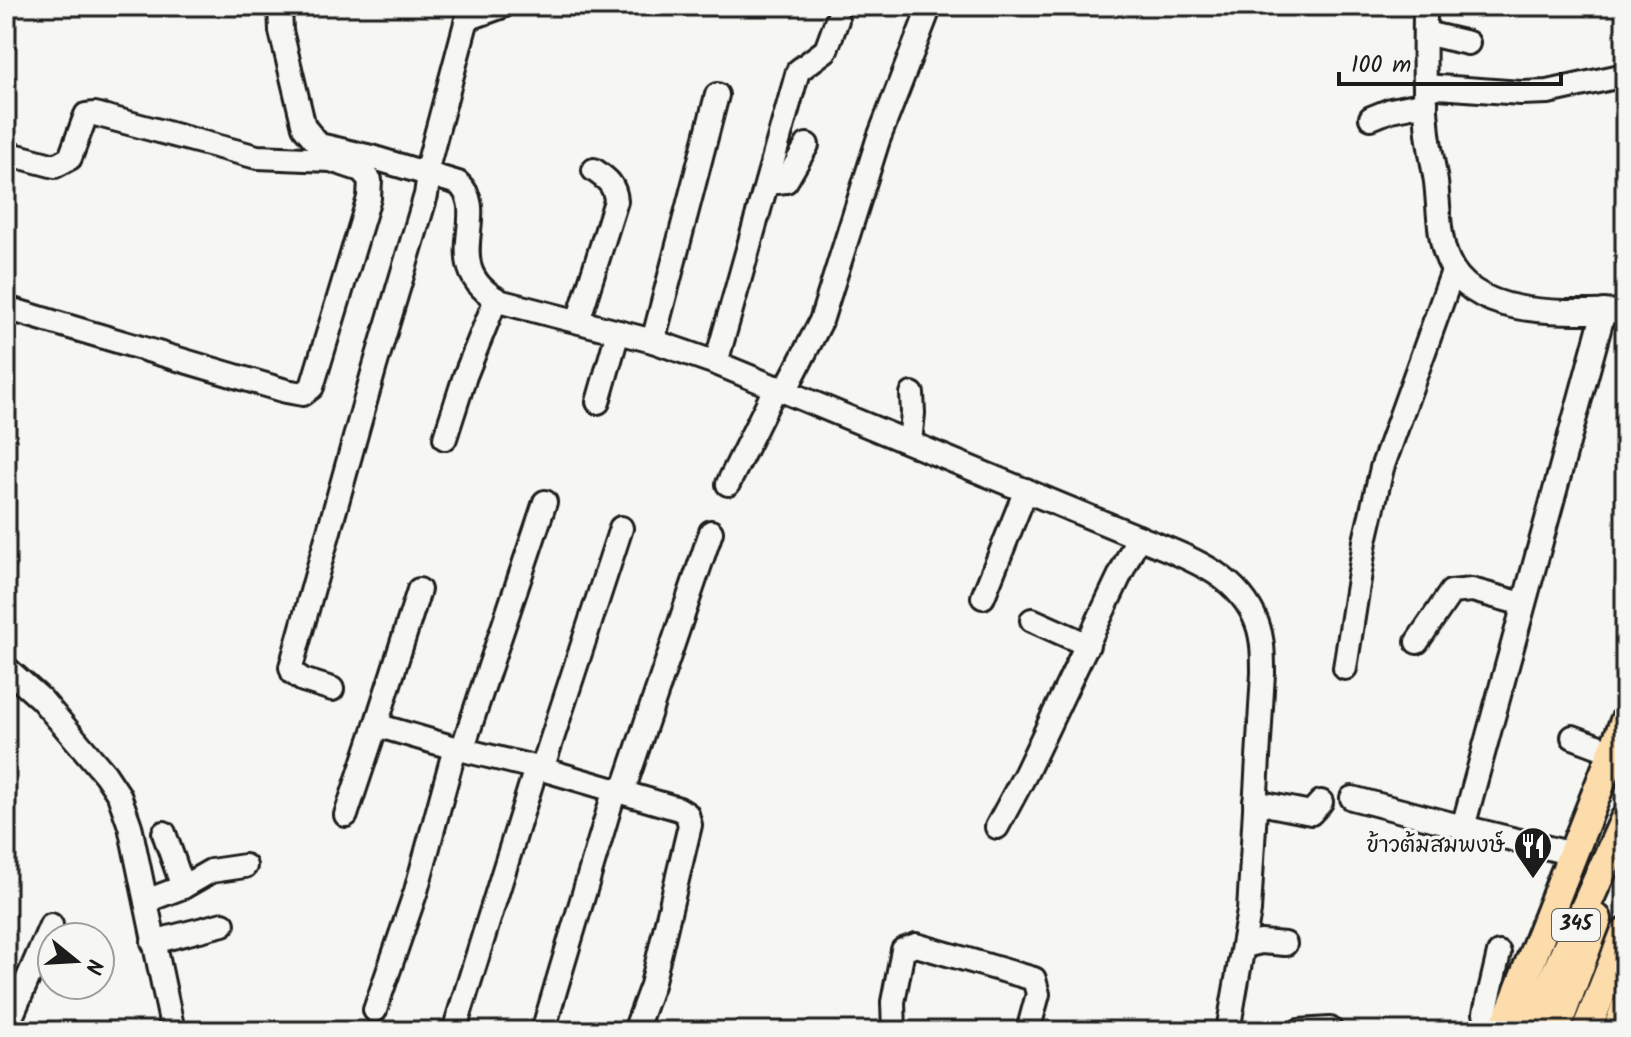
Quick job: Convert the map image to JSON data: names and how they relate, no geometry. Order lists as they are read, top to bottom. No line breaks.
{"streets":{"main road":["345"]},"places":{"restaurant":["ข้าวต้มสมพงษ์"]},"scale_bar":"100 m","north":"right"}
